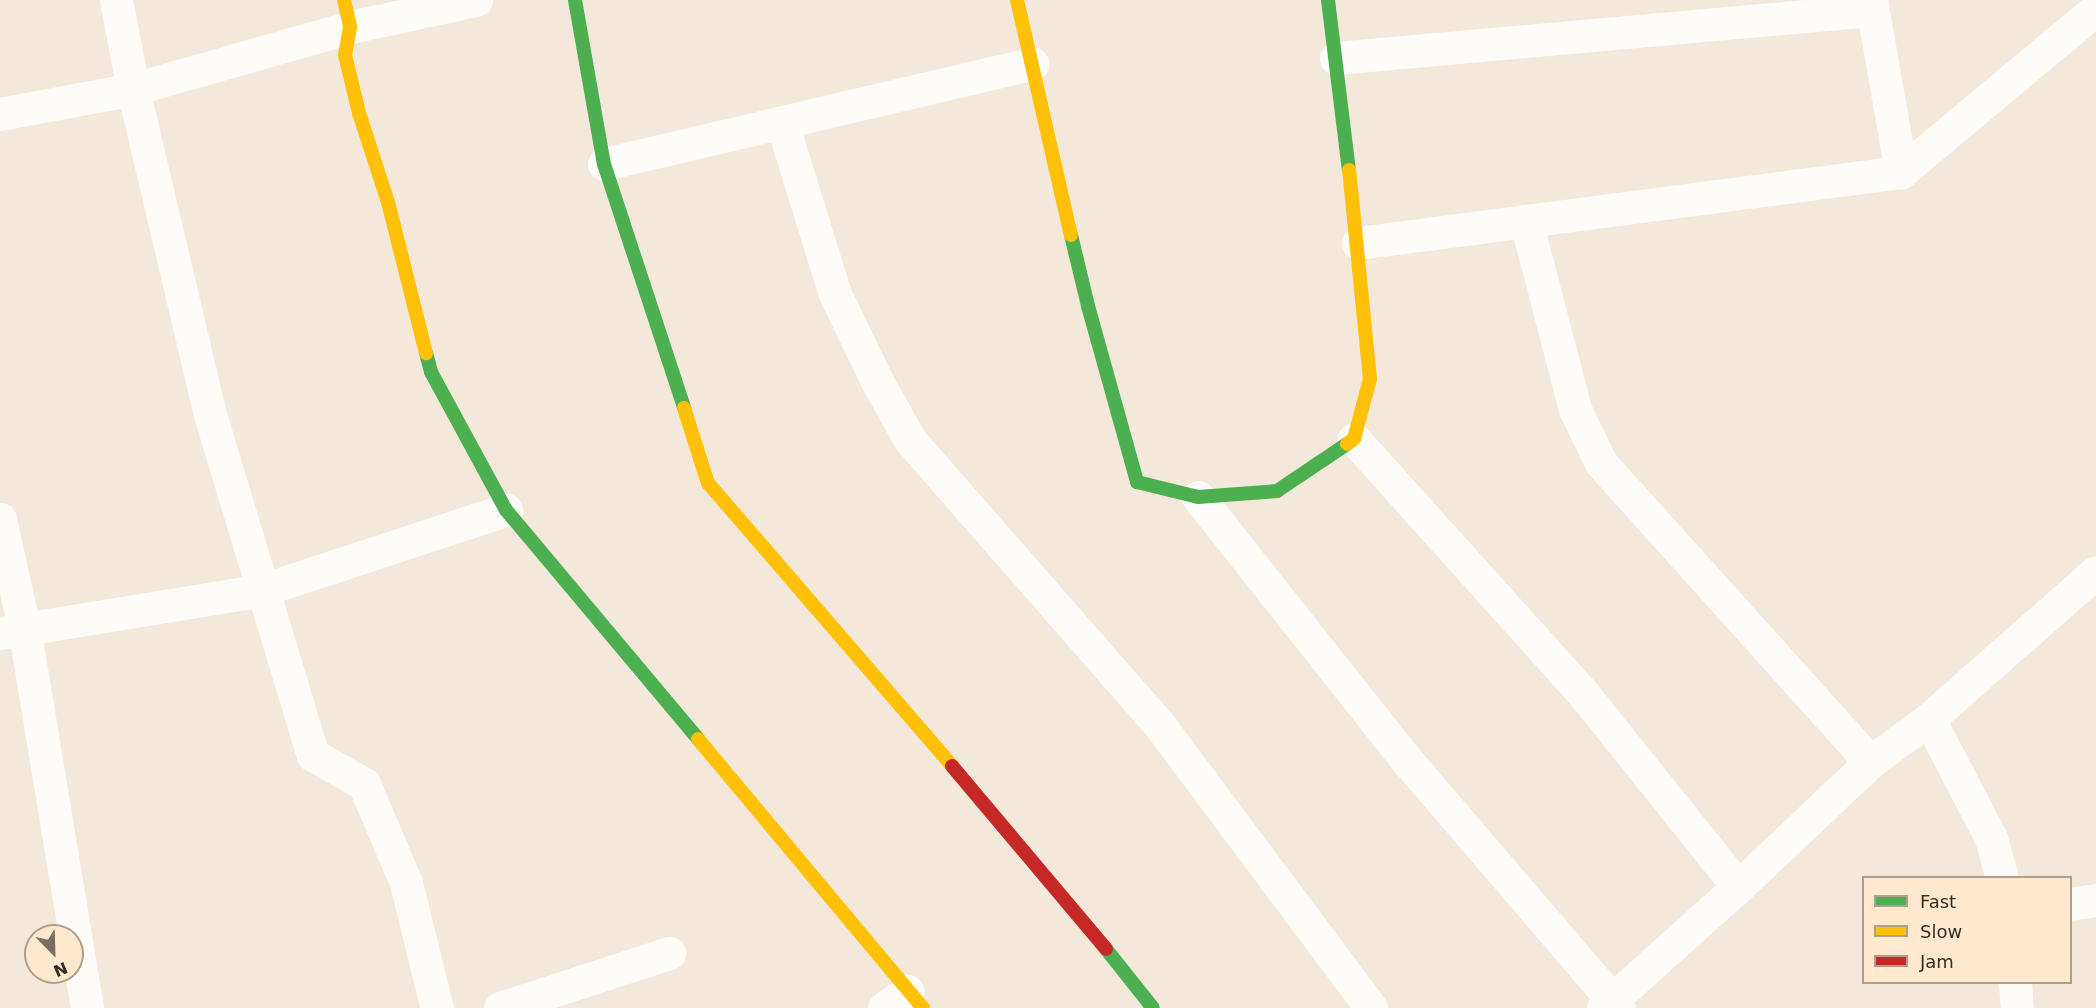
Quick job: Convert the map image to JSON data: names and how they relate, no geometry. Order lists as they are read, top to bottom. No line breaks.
{"legend":["Fast","Slow","Jam"],"north":"bottom right"}
